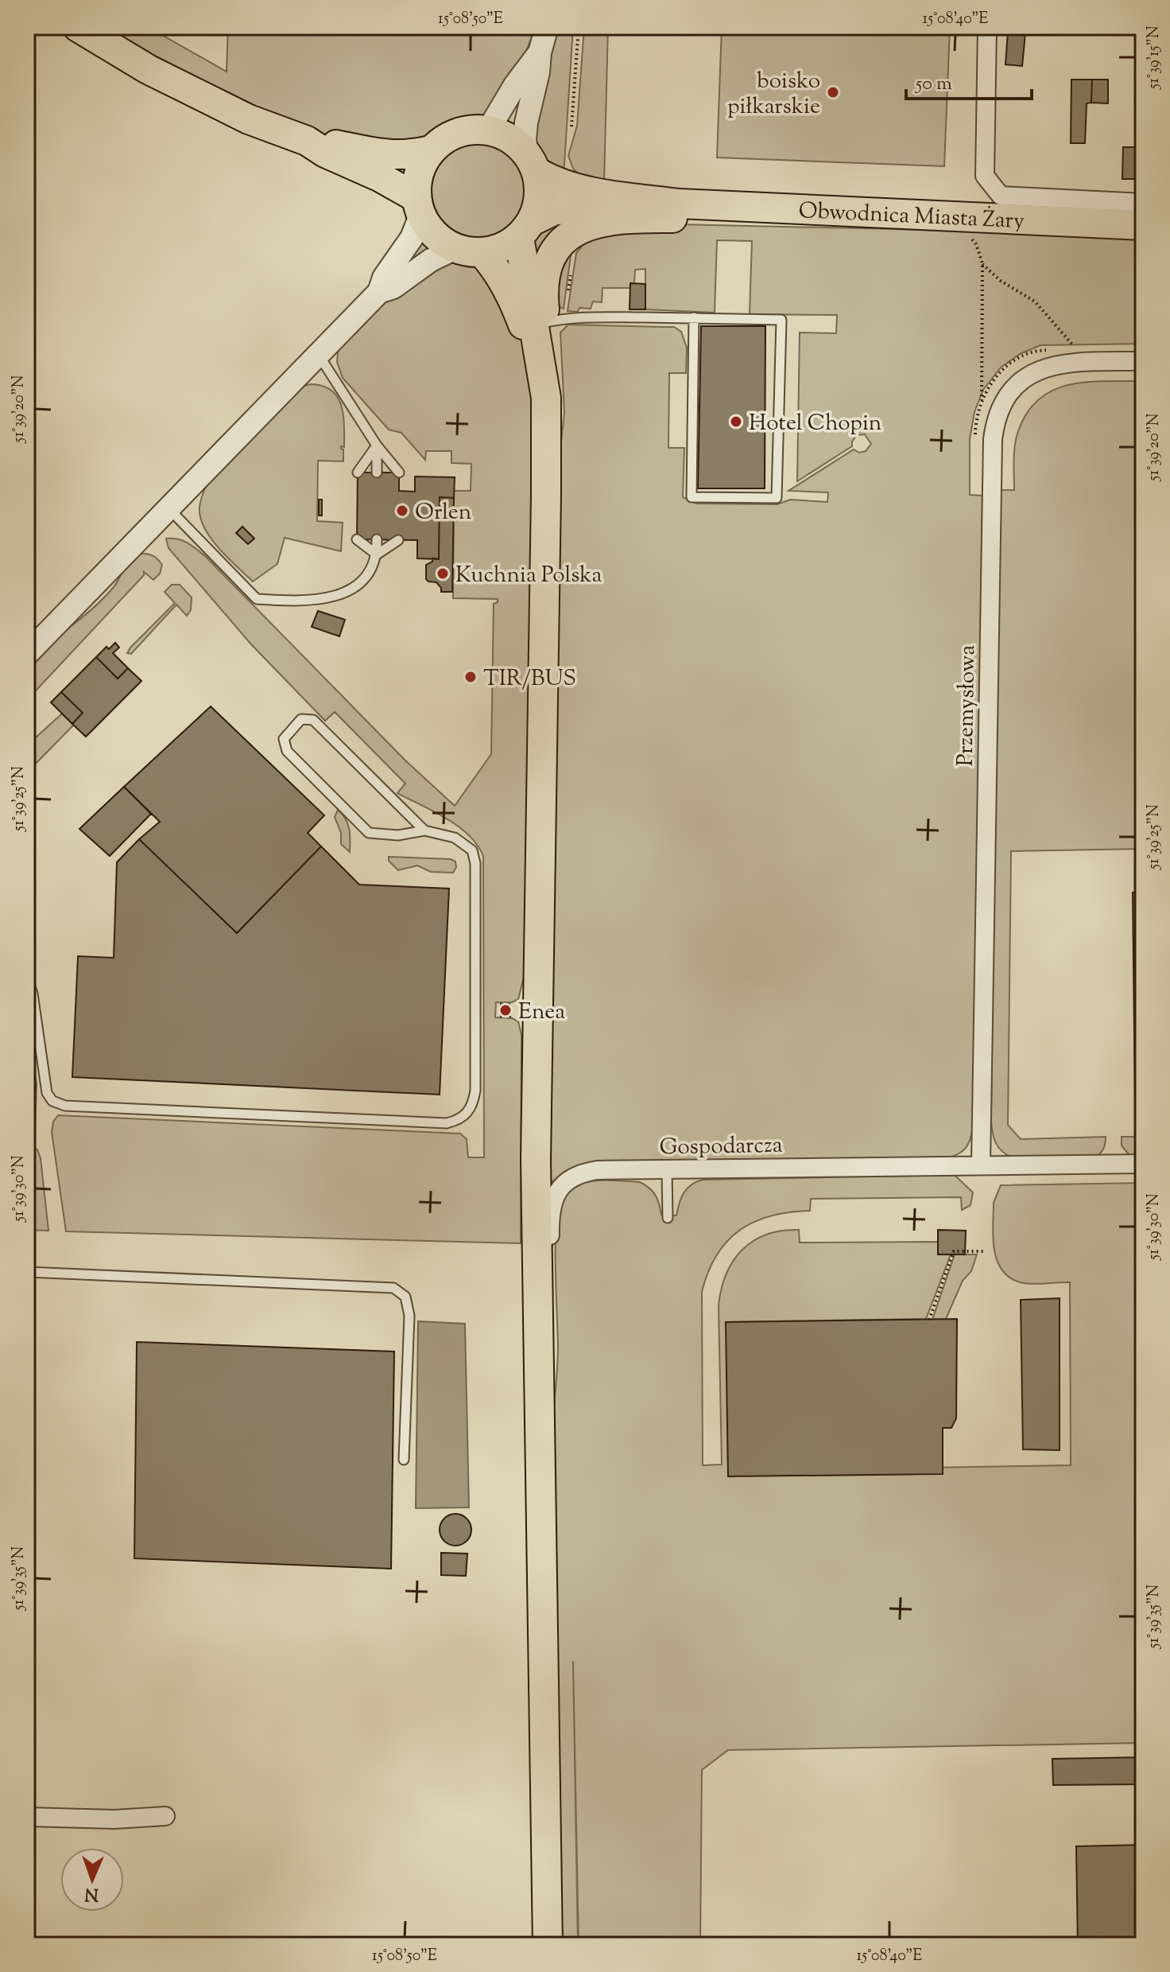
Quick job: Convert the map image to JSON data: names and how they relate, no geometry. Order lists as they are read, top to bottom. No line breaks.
{"streets":{"main road":["Obwodnica Miasta Żary"],"street":["Przemysłowa","Gospodarcza"]},"crossings":[["Przemysłowa","Gospodarcza"]],"places":["boisko piłkarskie","Hotel Chopin","Orlen","Kuchnia Polska","TIR/BUS","Enea"],"scale_bar":"50 m","north":"bottom","coordinates":["15°08'50\"E","15°08'40\"E","51°39'15\"N","51°39'20\"N","51°39'25\"N","51°39'30\"N","51°39'35\"N"]}
